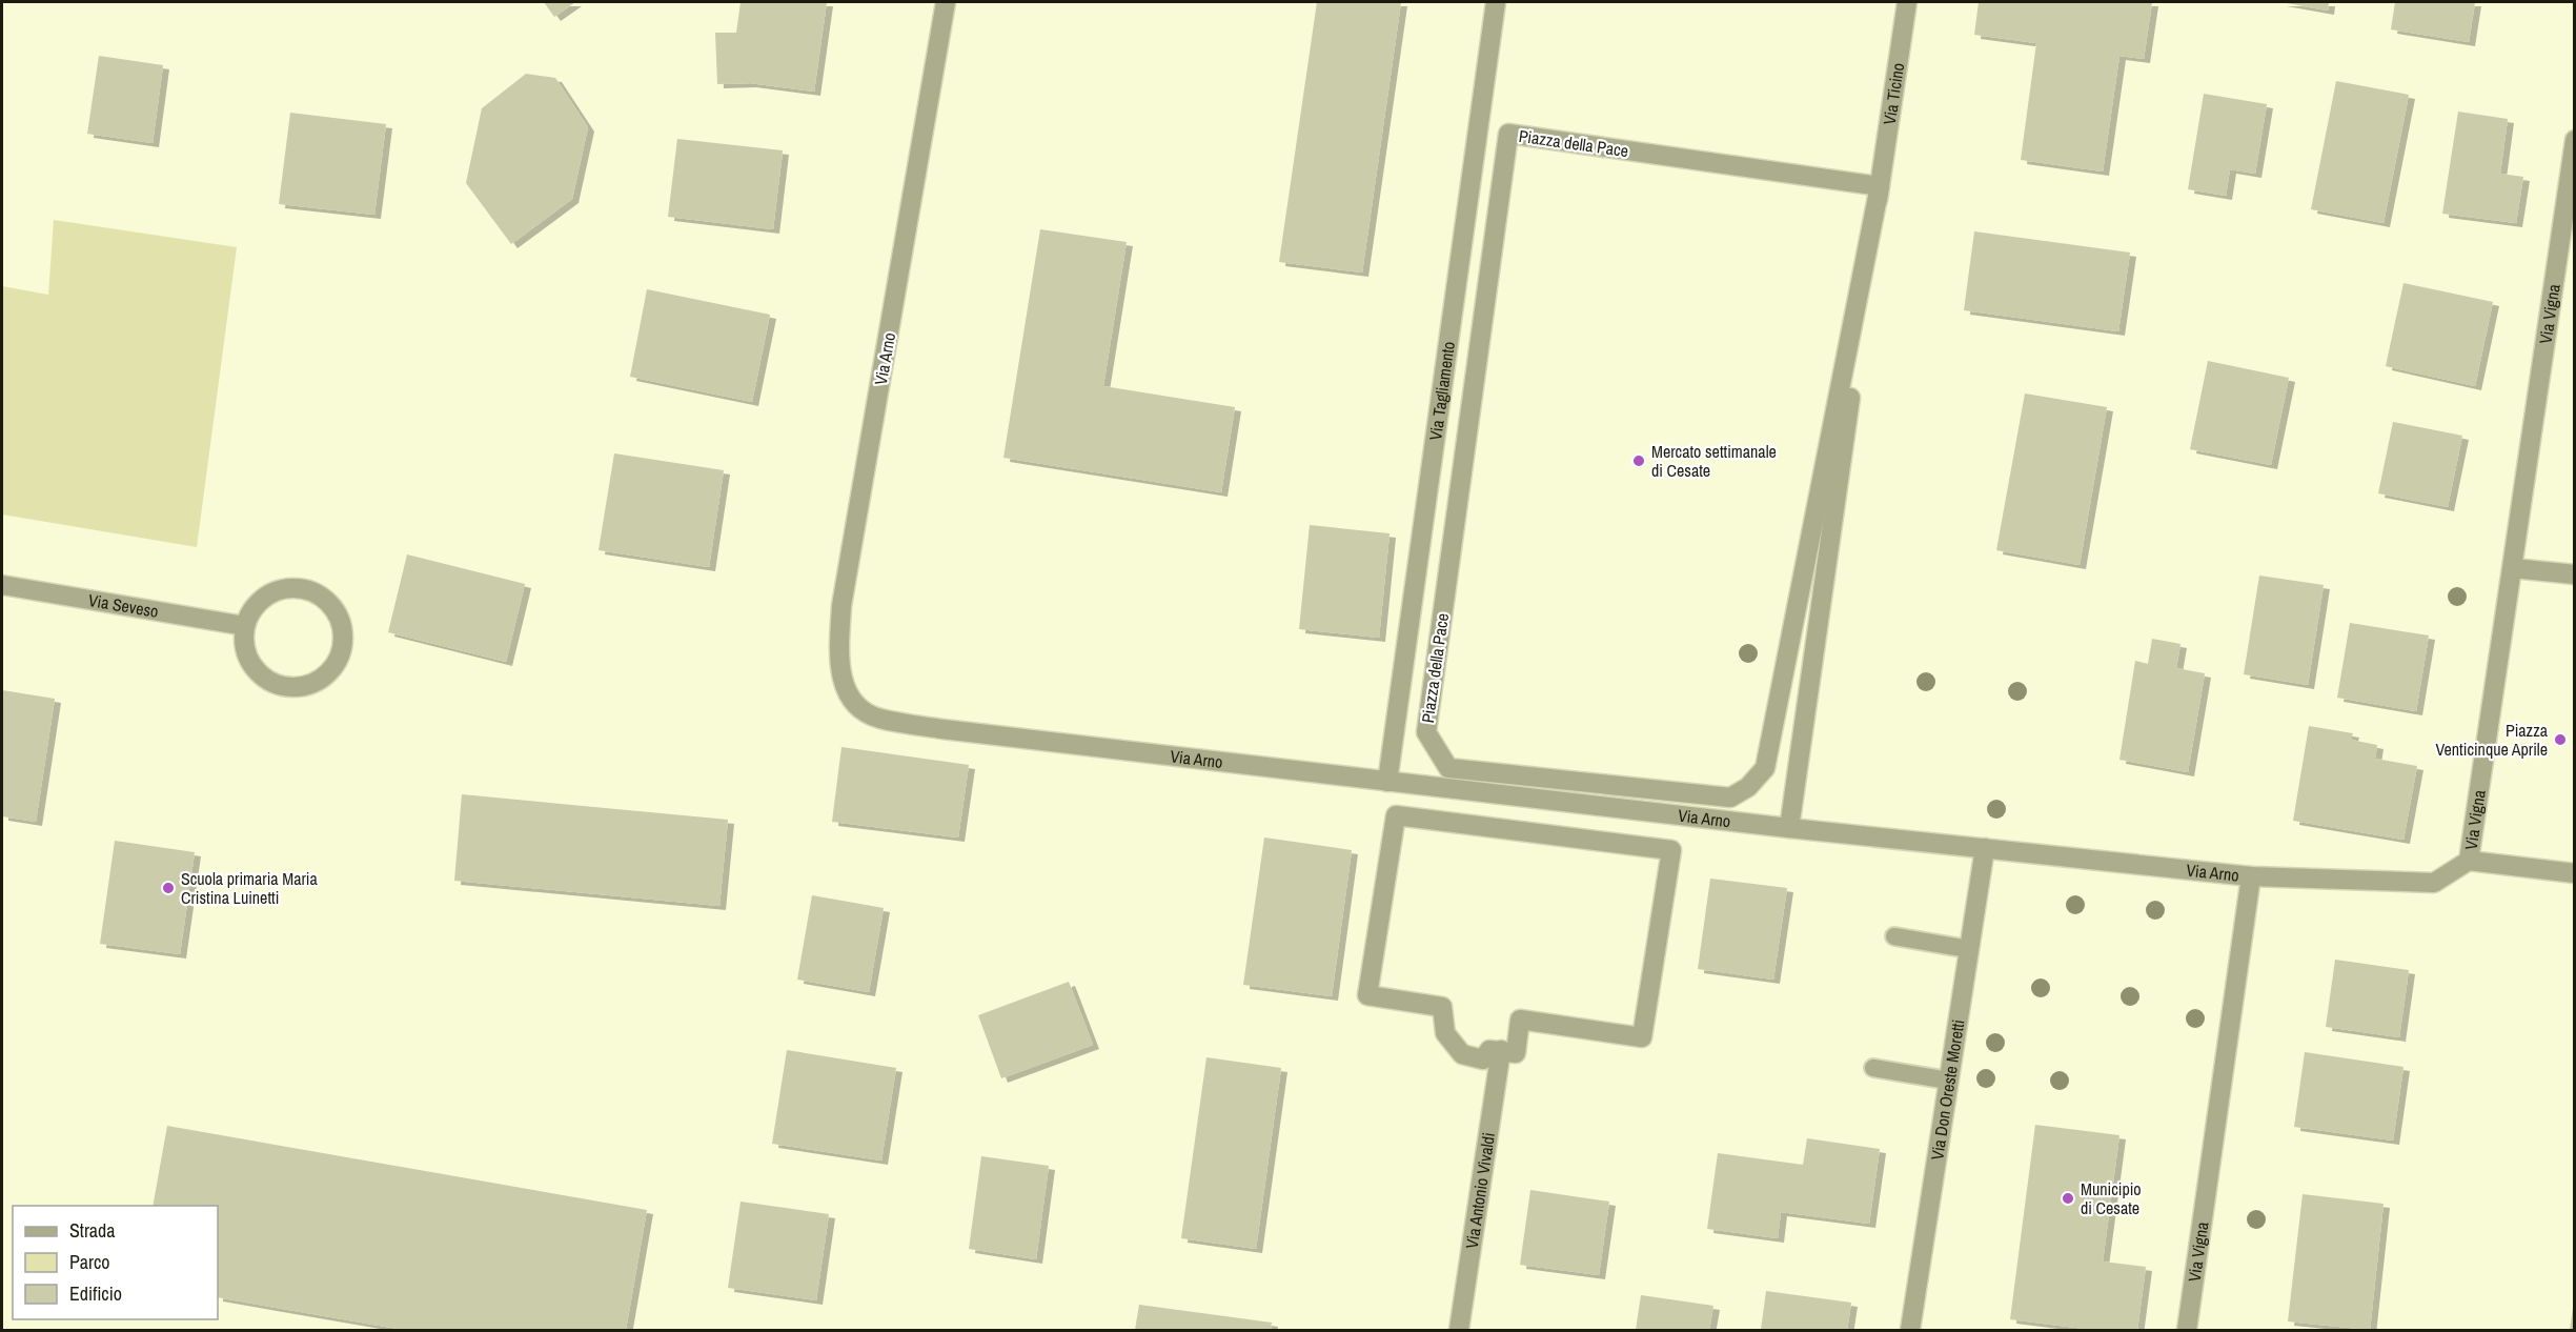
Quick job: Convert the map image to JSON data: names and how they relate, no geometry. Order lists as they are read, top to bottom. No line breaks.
{"streets":{"street":["Via Ticino","Piazza della Pace","Via Vigna","Via Arno","Via Tagliamento","Via Seveso","Via Don Oreste Moretti","Via Antonio Vivaldi"]},"crossings":[["Via Ticino","Piazza della Pace"],["Via Vigna","Via Arno"],["Via Arno","Via Tagliamento"],["Via Arno","Via Don Oreste Moretti"]],"places":["Mercato settimanale di Cesate","Piazza Venticinque Aprile","Scuola primaria Maria Cristina Luinetti","Municipio di Cesate"],"legend":["Strada","Parco","Edificio"]}
